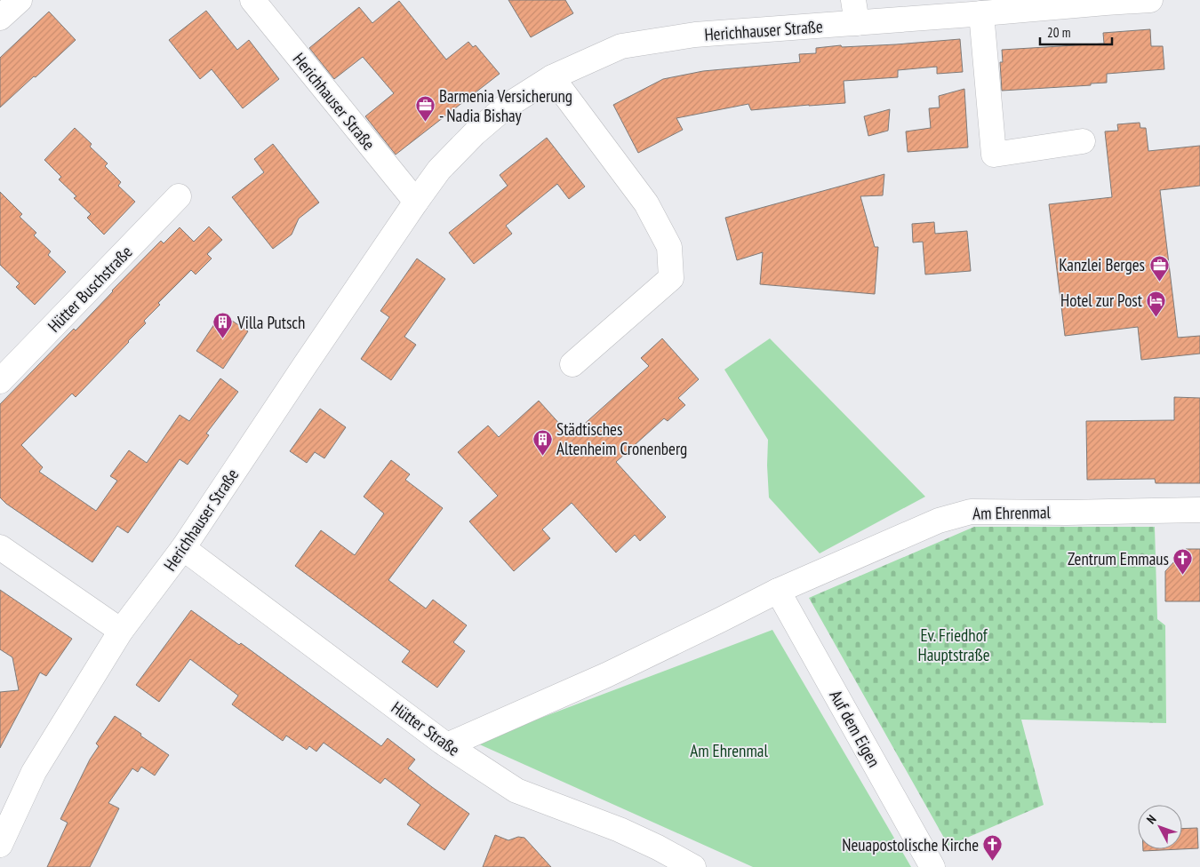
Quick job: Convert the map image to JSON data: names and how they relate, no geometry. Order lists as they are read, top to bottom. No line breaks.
{"streets":{"street":["Herichhauser Straße","Hütter Buschstraße","Am Ehrenmal","Hütter Straße","Auf dem Eigen"]},"crossings":[["Herichhauser Straße","Hütter Straße"],["Am Ehrenmal","Hütter Straße"],["Am Ehrenmal","Auf dem Eigen"]],"parks":["Ev. Friedhof Hauptstraße","Am Ehrenmal"],"places":{"office":["Barmenia Versicherung - Nadia Bishay","Kanzlei Berges"],"hotel":["Hotel zur Post"],"building":["Villa Putsch","Städtisches Altenheim Cronenberg"],"church":["Zentrum Emmaus","Neuapostolische Kirche"]},"scale_bar":"20 m","north":"top left"}
